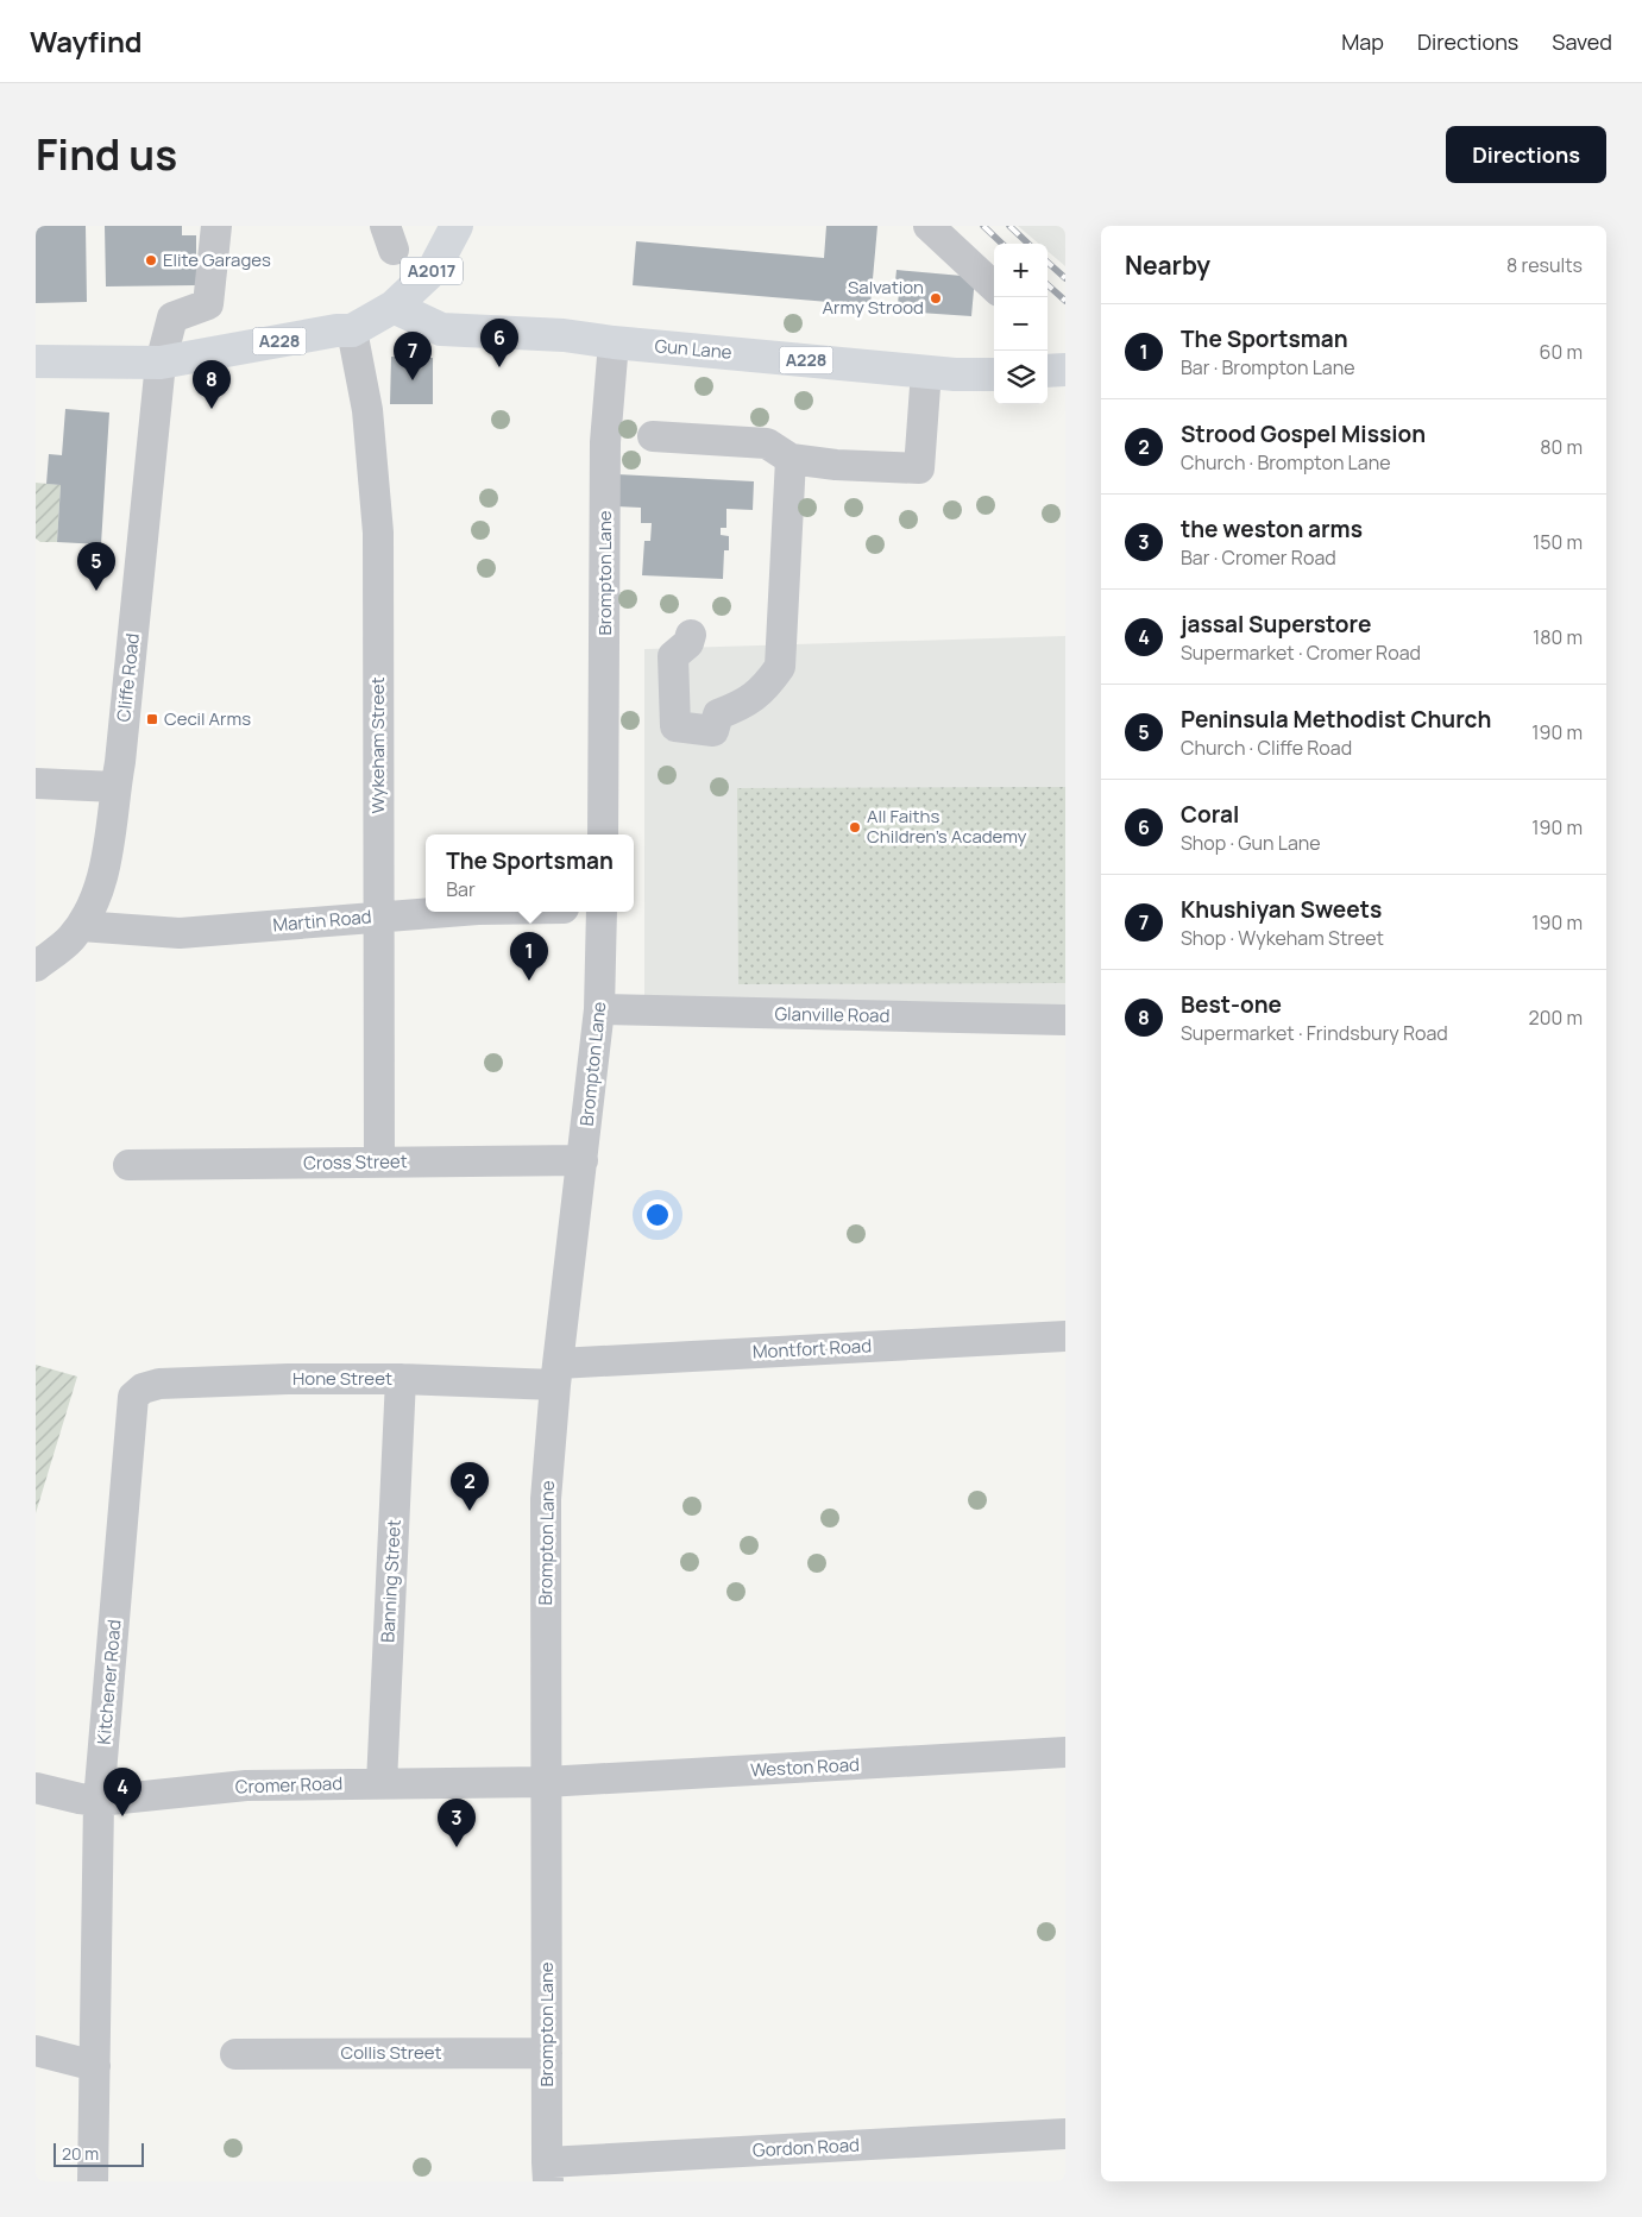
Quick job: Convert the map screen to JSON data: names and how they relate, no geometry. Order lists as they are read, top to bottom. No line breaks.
{"streets":{"main road":["A2017","A228","Gun Lane"],"street":["Brompton Lane","Cliffe Road","Wykeham Street","Martin Road","Glanville Road","Cross Street","Montfort Road","Hone Street","Banning Street","Kitchener Road","Weston Road","Cromer Road","Collis Street","Gordon Road"]},"crossings":[["A2017","A228"],["A2017","Gun Lane"],["A228","Gun Lane"],["A228","Cliffe Road"],["A228","Wykeham Street"],["Gun Lane","Brompton Lane"],["Brompton Lane","Glanville Road"],["Brompton Lane","Cross Street"],["Brompton Lane","Montfort Road"],["Brompton Lane","Hone Street"],["Brompton Lane","Weston Road"],["Brompton Lane","Cromer Road"],["Brompton Lane","Collis Street"],["Brompton Lane","Gordon Road"],["Cliffe Road","Martin Road"],["Wykeham Street","Martin Road"],["Wykeham Street","Cross Street"],["Montfort Road","Hone Street"],["Hone Street","Banning Street"],["Hone Street","Kitchener Road"],["Banning Street","Cromer Road"],["Kitchener Road","Cromer Road"],["Weston Road","Cromer Road"]],"places":{"other":["Elite Garages","Salvation Army Strood","All Faiths Children's Academy"],"transit":["Cecil Arms"]},"scale_bar":"20 m","page":{"header":"Wayfind","nav":["Map","Directions","Saved"],"title":"Find us","buttons":"Directions","heading":["Nearby","8 results"],"map_buttons":["+","−"],"list":[{"mark":"1","name":"The Sportsman","note":"Bar · Brompton Lane","value":"60 m"},{"mark":"2","name":"Strood Gospel Mission","note":"Church · Brompton Lane","value":"80 m"},{"mark":"3","name":"the weston arms","note":"Bar · Cromer Road","value":"150 m"},{"mark":"4","name":"jassal Superstore","note":"Supermarket · Cromer Road","value":"180 m"},{"mark":"5","name":"Peninsula Methodist Church","note":"Church · Cliffe Road","value":"190 m"},{"mark":"6","name":"Coral","note":"Shop · Gun Lane","value":"190 m"},{"mark":"7","name":"Khushiyan Sweets","note":"Shop · Wykeham Street","value":"190 m"},{"mark":"8","name":"Best-one","note":"Supermarket · Frindsbury Road","value":"200 m"}],"pins":["6","7","8","5","1","2","4","3"],"popup":["The Sportsman","Bar"],"scale":"20 m"}}
